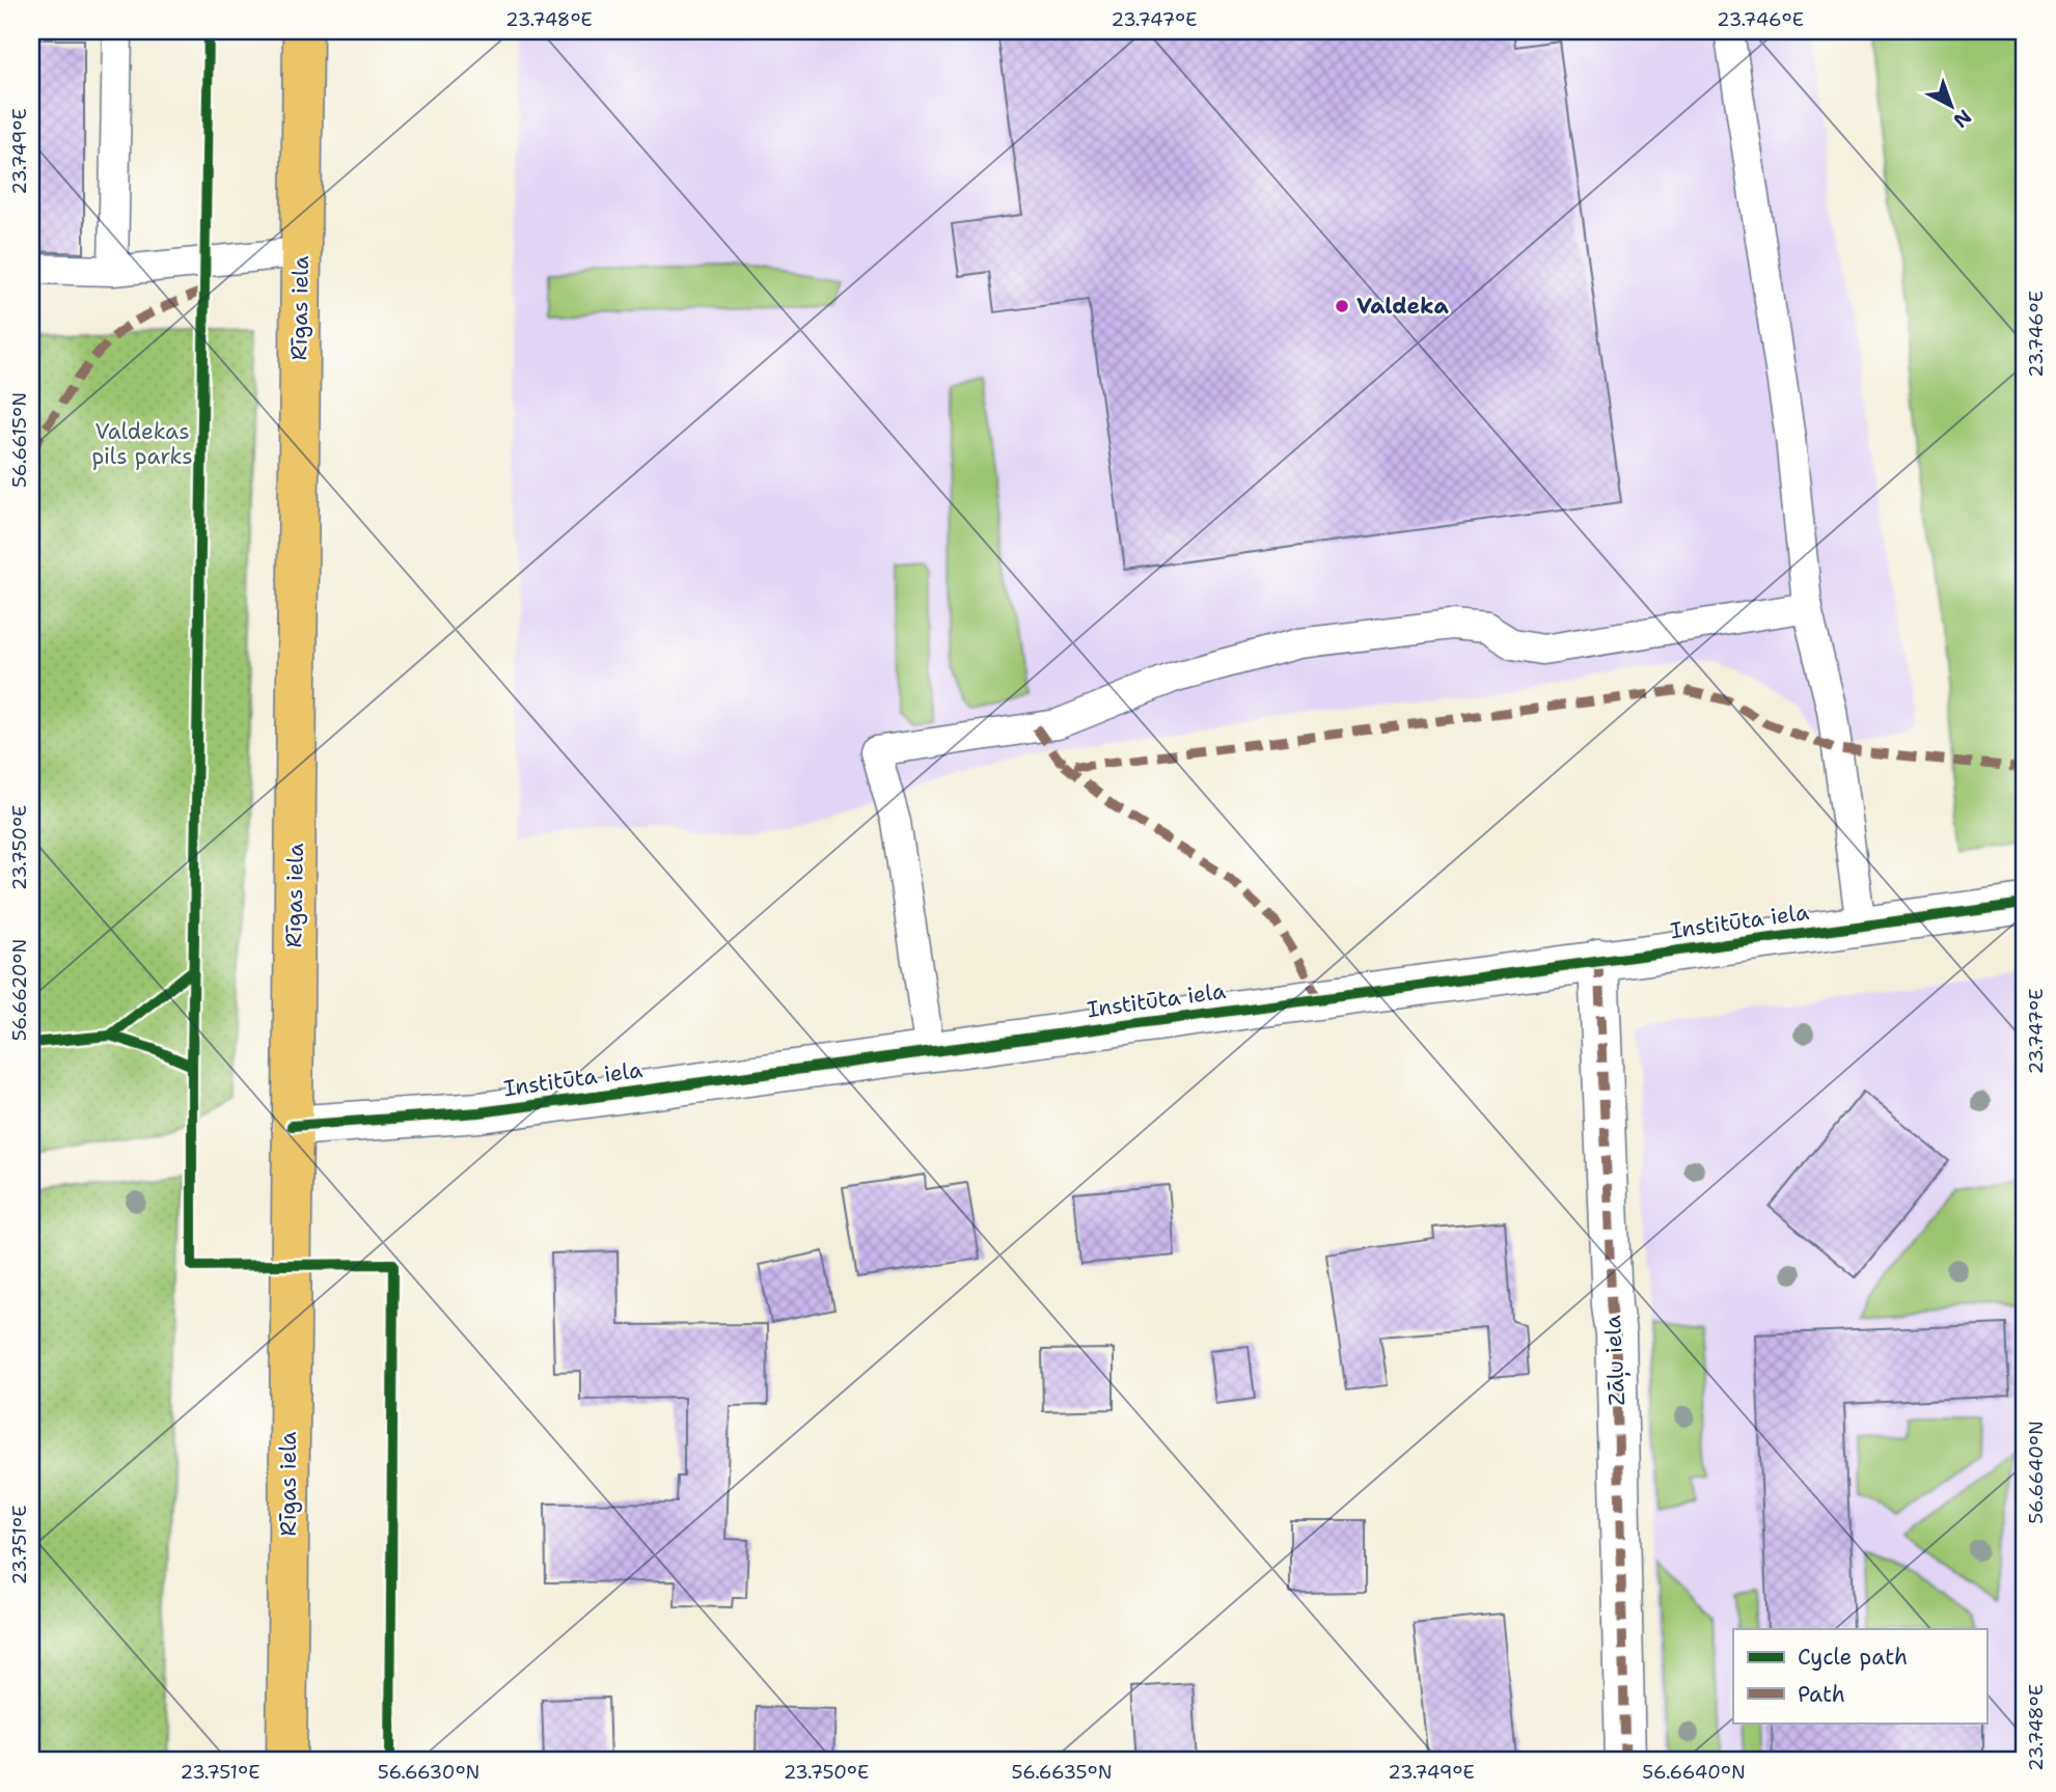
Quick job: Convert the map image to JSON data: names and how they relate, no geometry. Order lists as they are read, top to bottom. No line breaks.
{"streets":{"main road":["Rīgas iela"],"street":["Institūta iela","Zāļu iela"]},"crossings":[["Rīgas iela","Institūta iela"],["Institūta iela","Zāļu iela"]],"parks":["Valdekas pils parks"],"places":["Valdeka"],"legend":["Cycle path","Path"],"north":"bottom right","coordinates":["23.748°E","23.747°E","23.746°E","23.749°E","56.6615°N","23.750°E","56.6620°N","56.6640°N","23.751°E","56.6630°N","56.6635°N"]}
